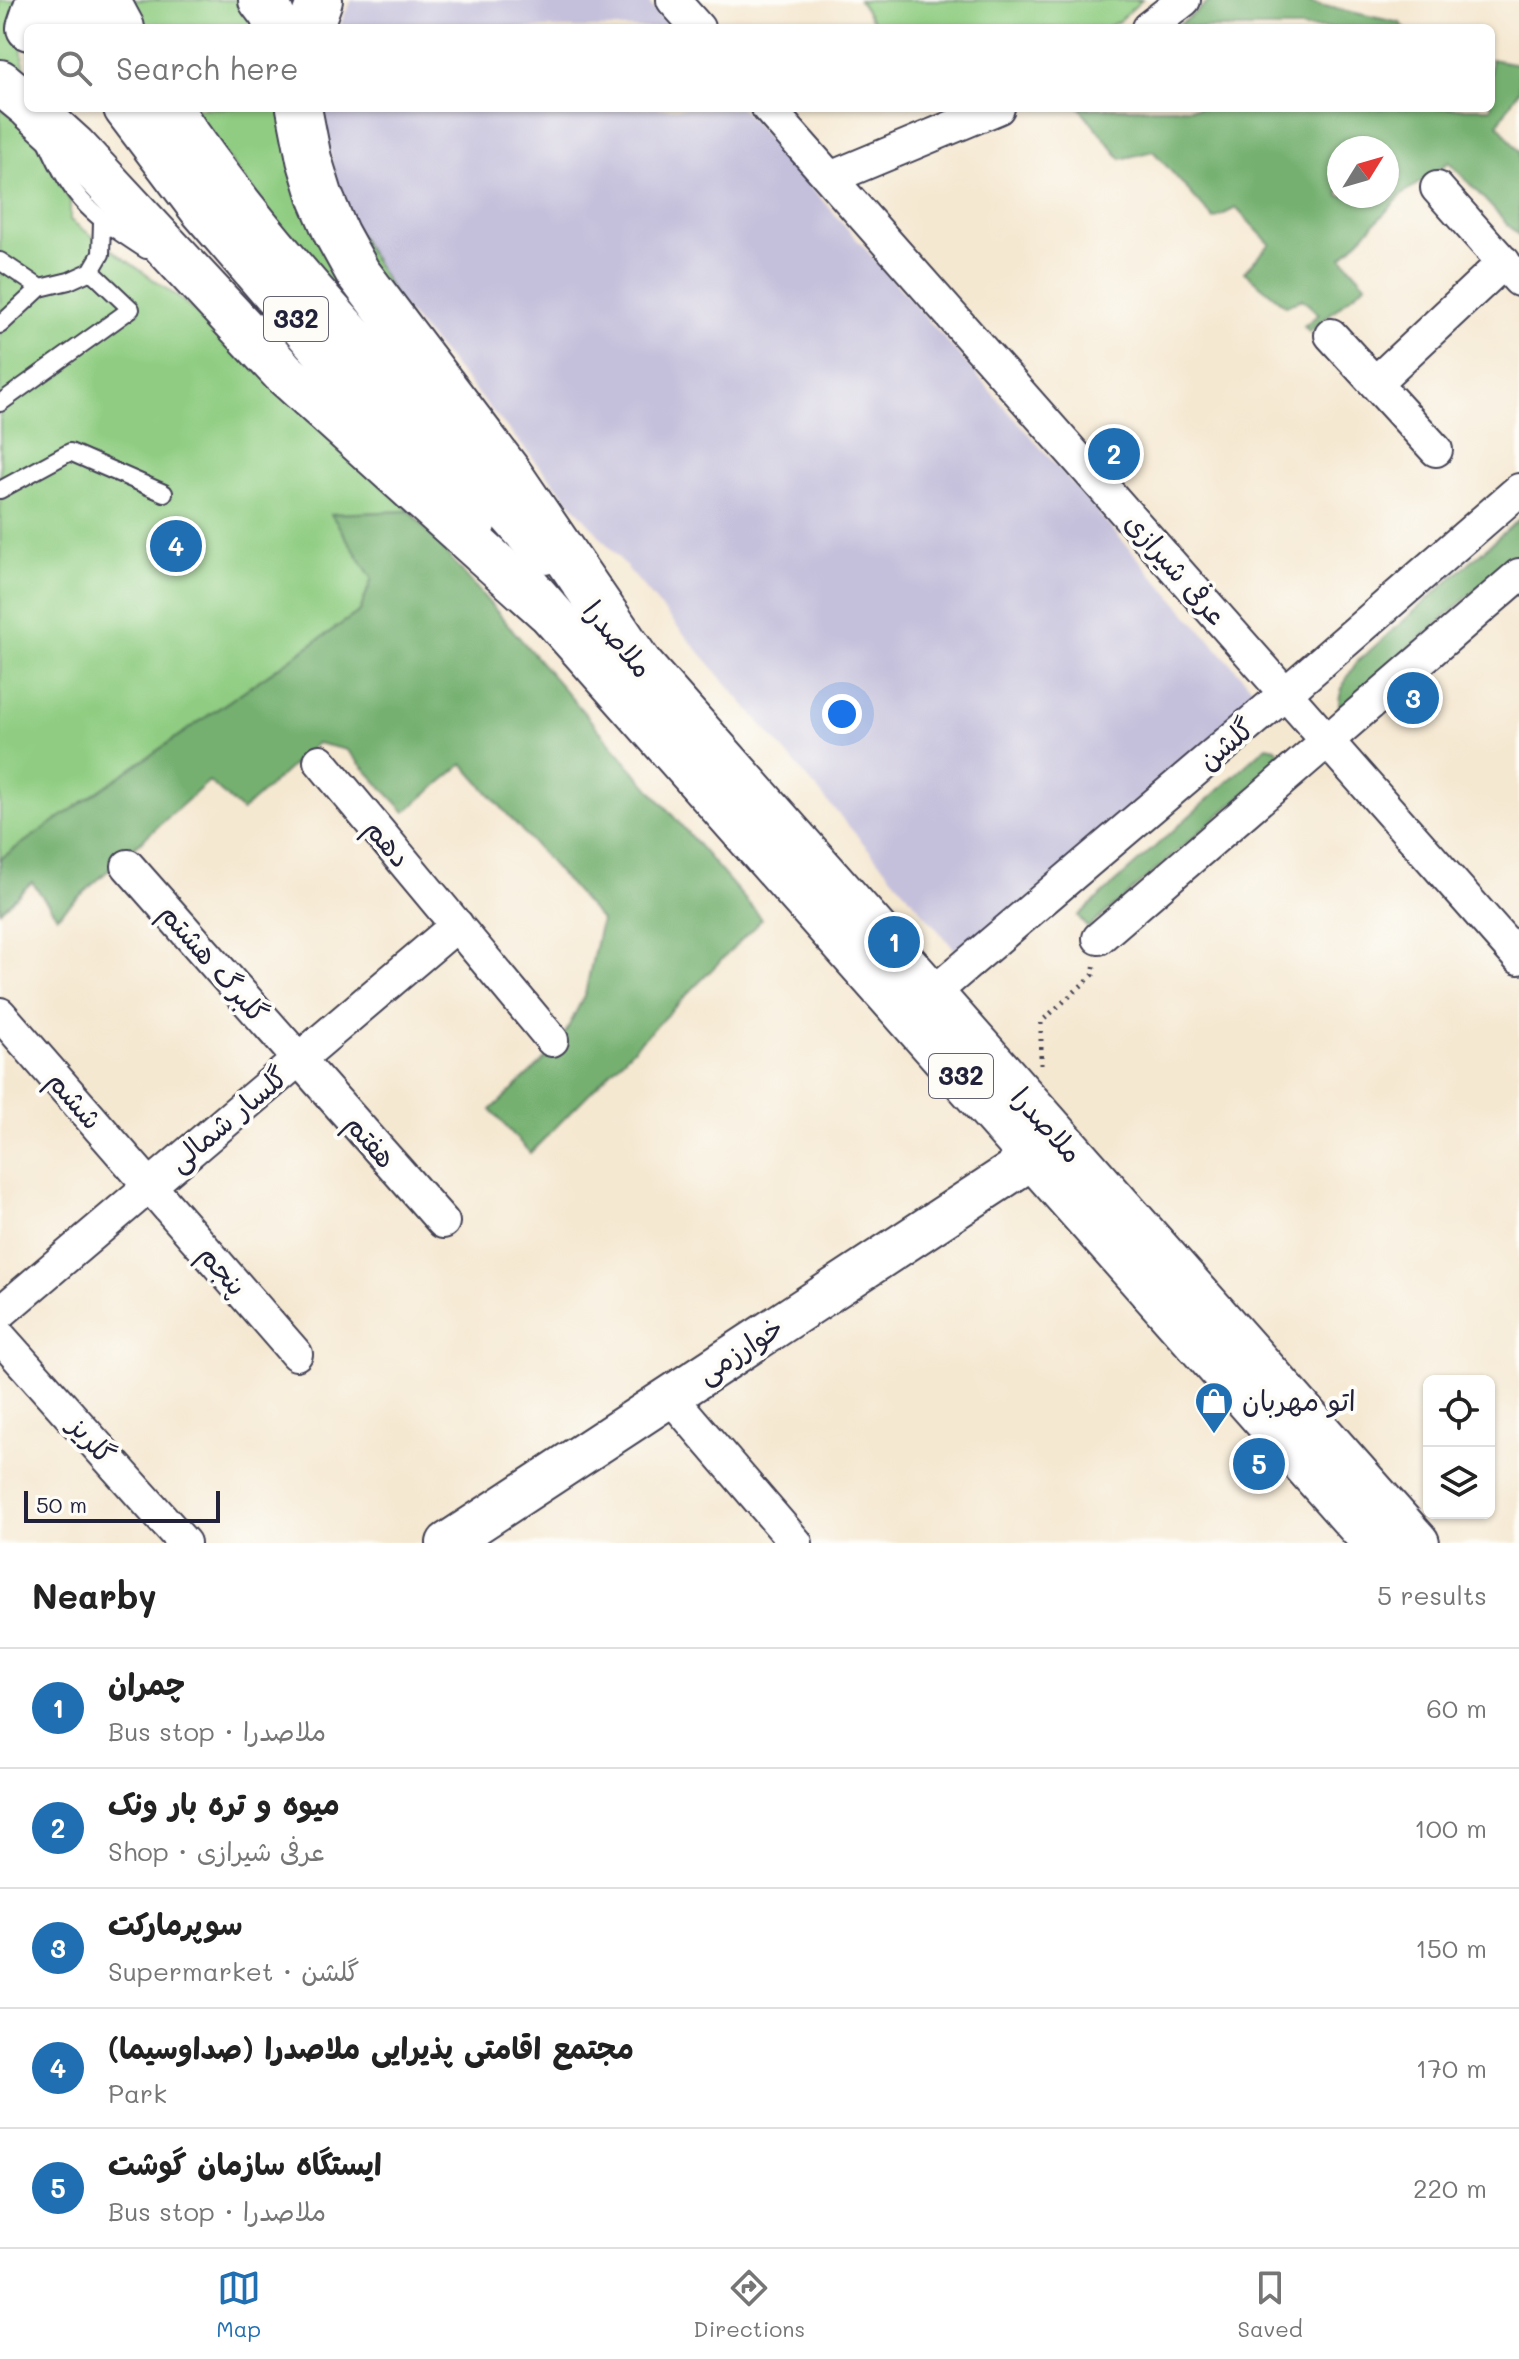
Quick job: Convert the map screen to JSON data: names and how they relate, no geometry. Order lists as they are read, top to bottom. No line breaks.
{"streets":{"main road":["332","ملاصدرا"],"street":["عرفی شیرازی","گلشن","دهم","گلبرگ هشتم","ششم","گلسار شمالی","هفتم","پنجم","خوارزمی","گلریز"]},"crossings":[["332","ملاصدرا"],["عرفی شیرازی","گلشن"],["ملاصدرا","گلشن"],["ملاصدرا","خوارزمی"],["دهم","گلسار شمالی"],["گلبرگ هشتم","گلسار شمالی"],["گلبرگ هشتم","هفتم"],["ششم","گلسار شمالی"],["ششم","پنجم"],["گلسار شمالی","هفتم"],["گلسار شمالی","پنجم"]],"places":{"shop":["اتو مهربان"]},"scale_bar":"50 m","north":"top right","page":{"search":"Search here","pins":["2","4","3","1","5"],"scale":"50 m","heading":["Nearby","5 results"],"list":[{"mark":"1","name":"چمران","note":"Bus stop · ملاصدرا","value":"60 m"},{"mark":"2","name":"میوه و تره بار ونک","note":"Shop · عرفی شیرازی","value":"100 m"},{"mark":"3","name":"سوپرمارکت","note":"Supermarket · گلشن","value":"150 m"},{"mark":"4","name":"مجتمع اقامتی پذیرایی ملاصدرا (صداوسیما)","note":"Park","value":"170 m"},{"mark":"5","name":"ایستگاه سازمان گوشت","note":"Bus stop · ملاصدرا","value":"220 m"}],"nav":["Map","Directions","Saved"]}}
